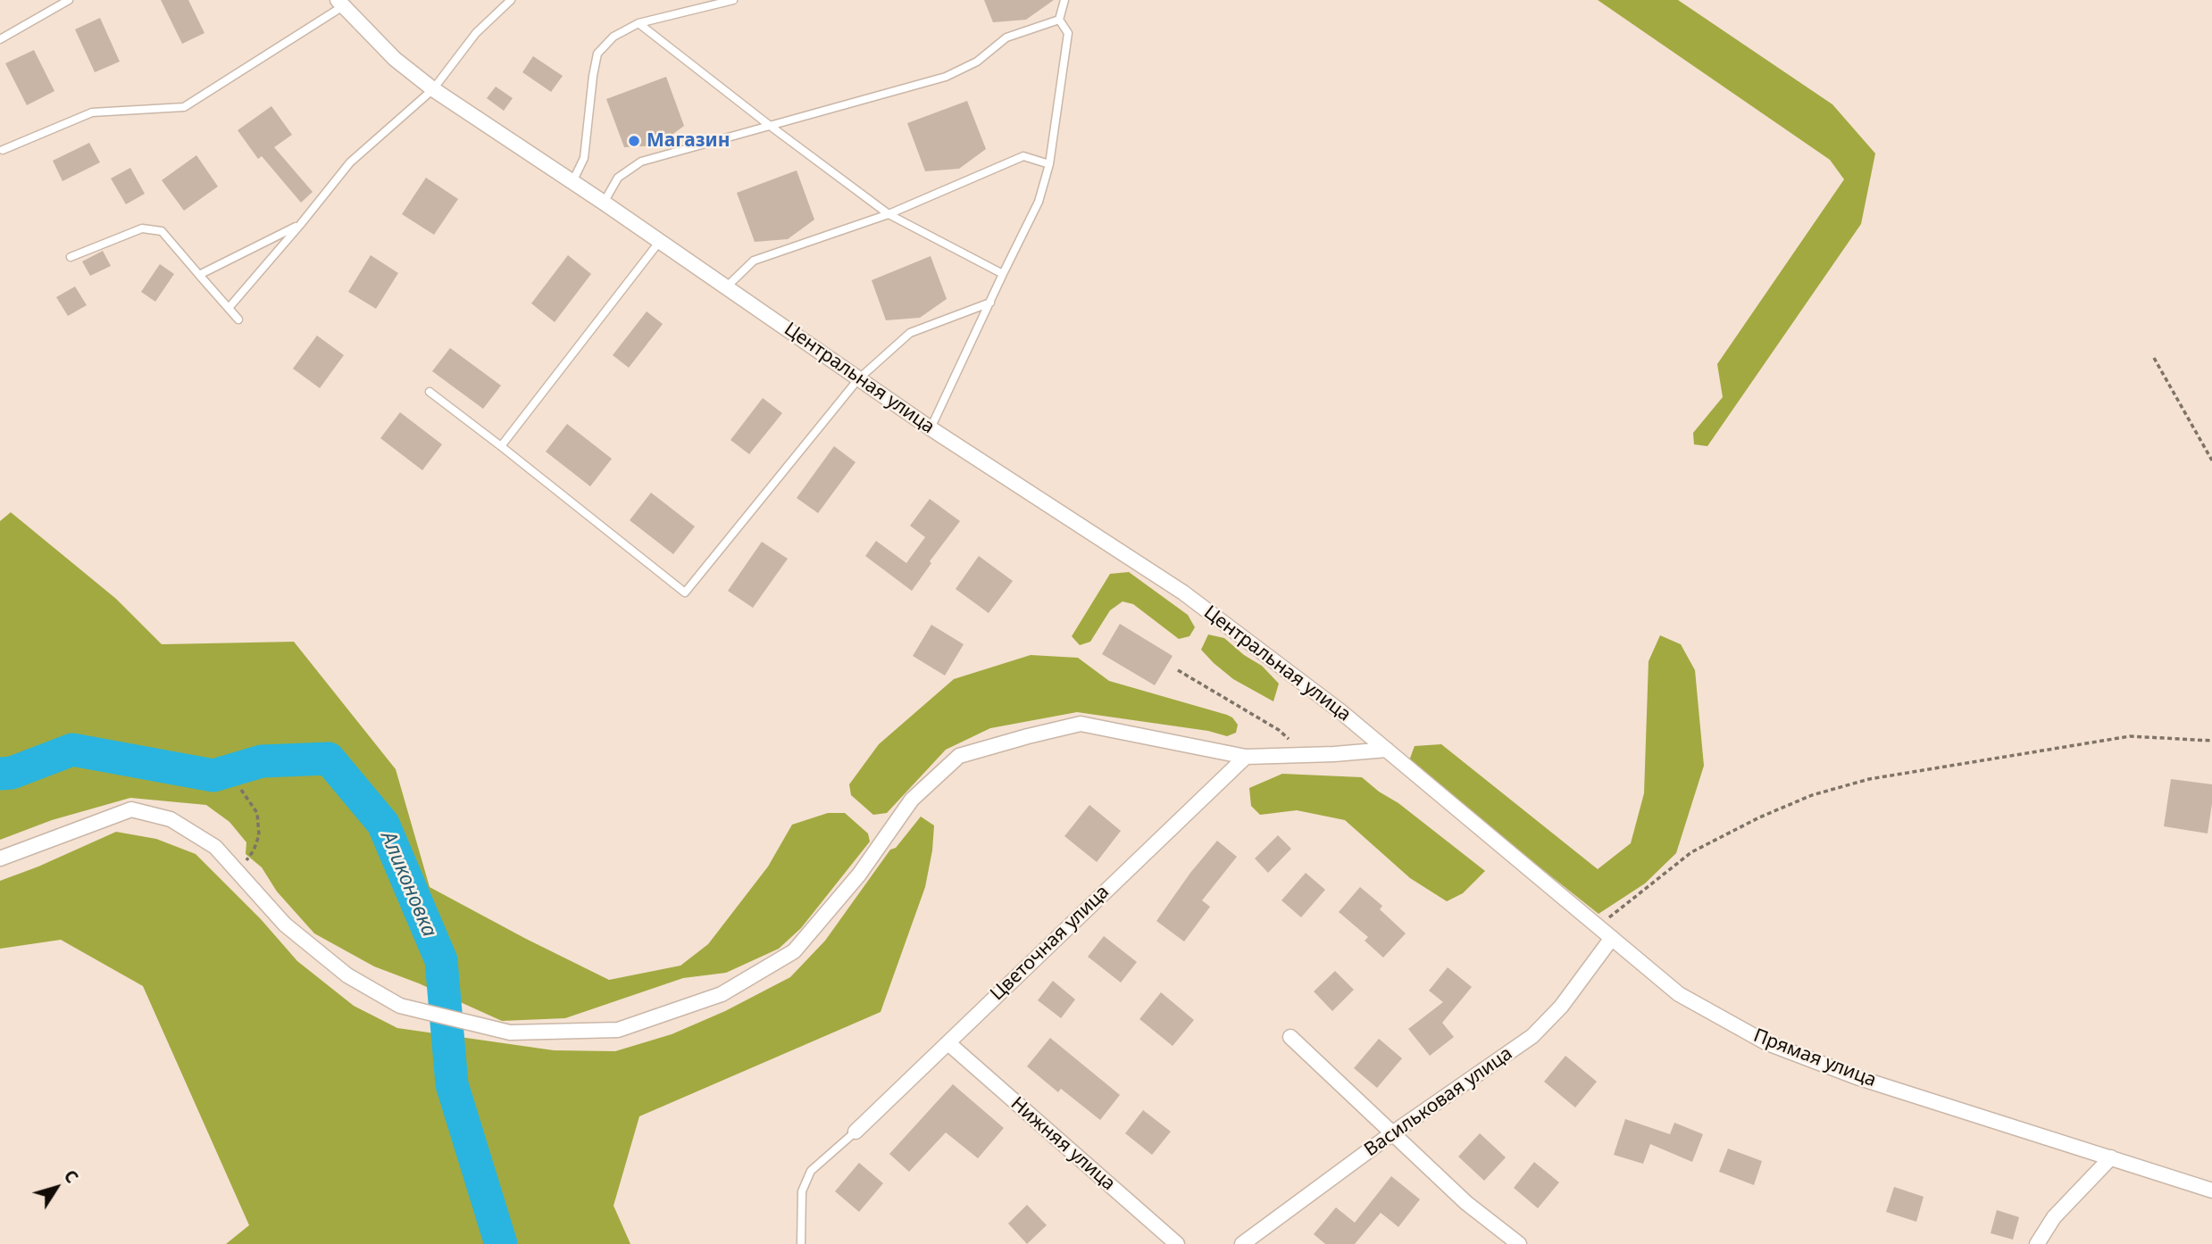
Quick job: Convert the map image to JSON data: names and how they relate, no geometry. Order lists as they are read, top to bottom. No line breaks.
{"streets":{"street":["Центральная улица","Цветочная улица","Прямая улица","Васильковая улица","Нижняя улица"]},"crossings":[["Центральная улица","Прямая улица"],["Цветочная улица","Нижняя улица"],["Прямая улица","Васильковая улица"]],"water":["Аликоновка"],"places":["Магазин"],"north":"top right"}
